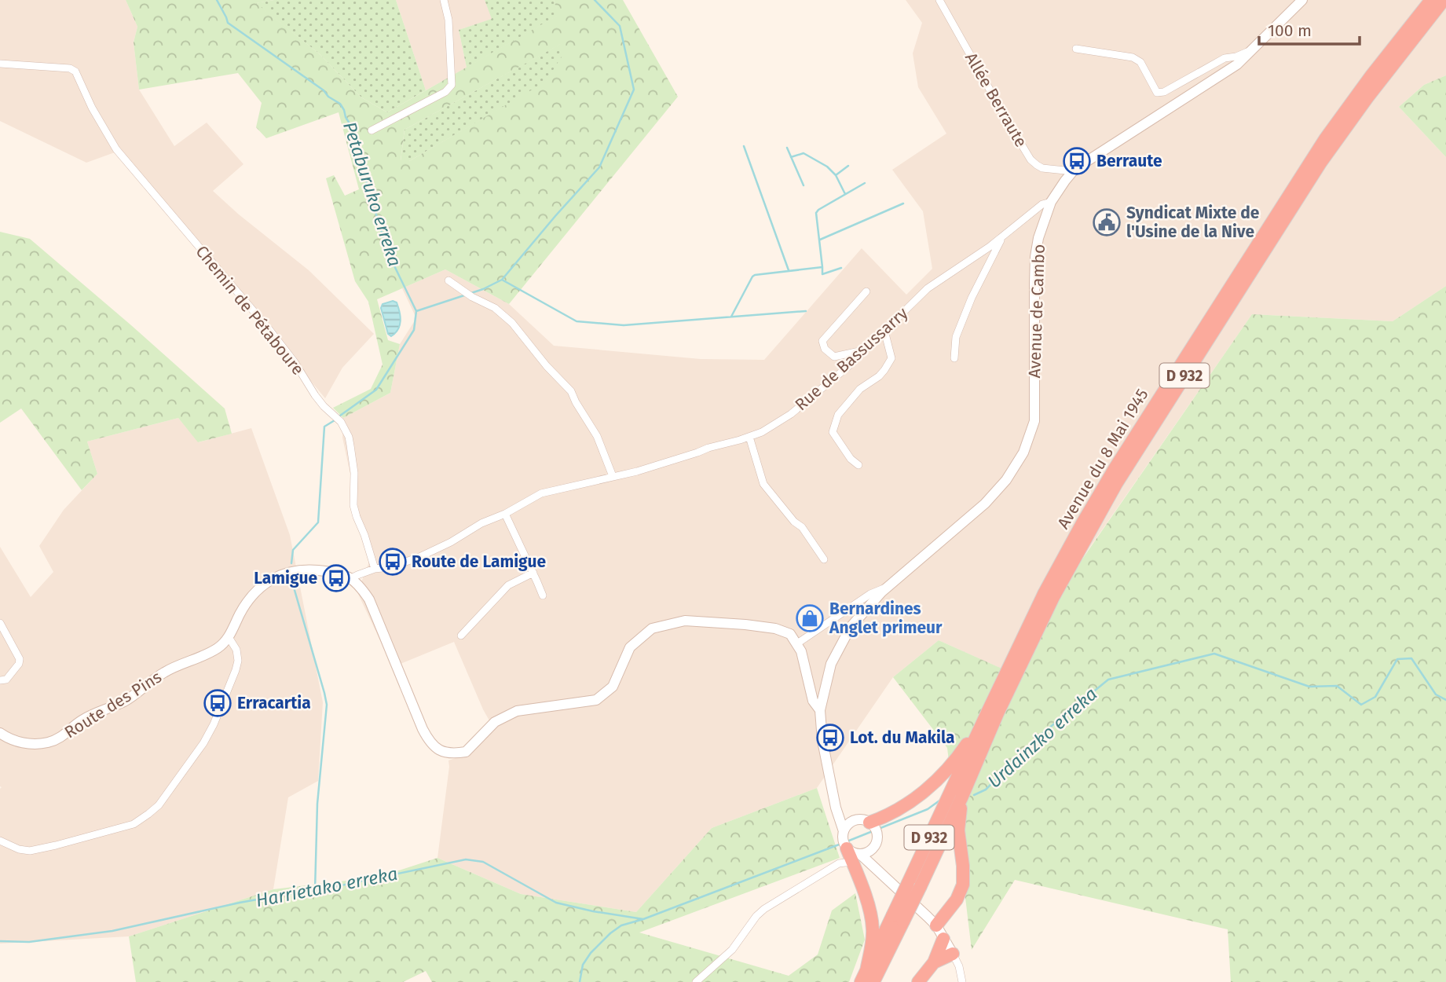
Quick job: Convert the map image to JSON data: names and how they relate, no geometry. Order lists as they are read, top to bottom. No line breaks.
{"streets":{"highway":["D 932","Avenue du 8 Mai 1945"],"street":["Allée Berraute","Chemin de Pétaboure","Avenue de Cambo","Rue de Bassussarry","Route des Pins"]},"crossings":[["Allée Berraute","Avenue de Cambo"],["Avenue de Cambo","Rue de Bassussarry"],["D 932","Avenue du 8 Mai 1945"]],"water":["Petaburuko erreka","Urdainzko erreka","Harrietako erreka"],"places":{"bus stop":["Berraute","Route de Lamigue","Lamigue","Erracartia","Lot. du Makila"],"public building":["Syndicat Mixte de l'Usine de la Nive"],"shop":["Bernardines Anglet primeur"]},"scale_bar":"100 m"}
